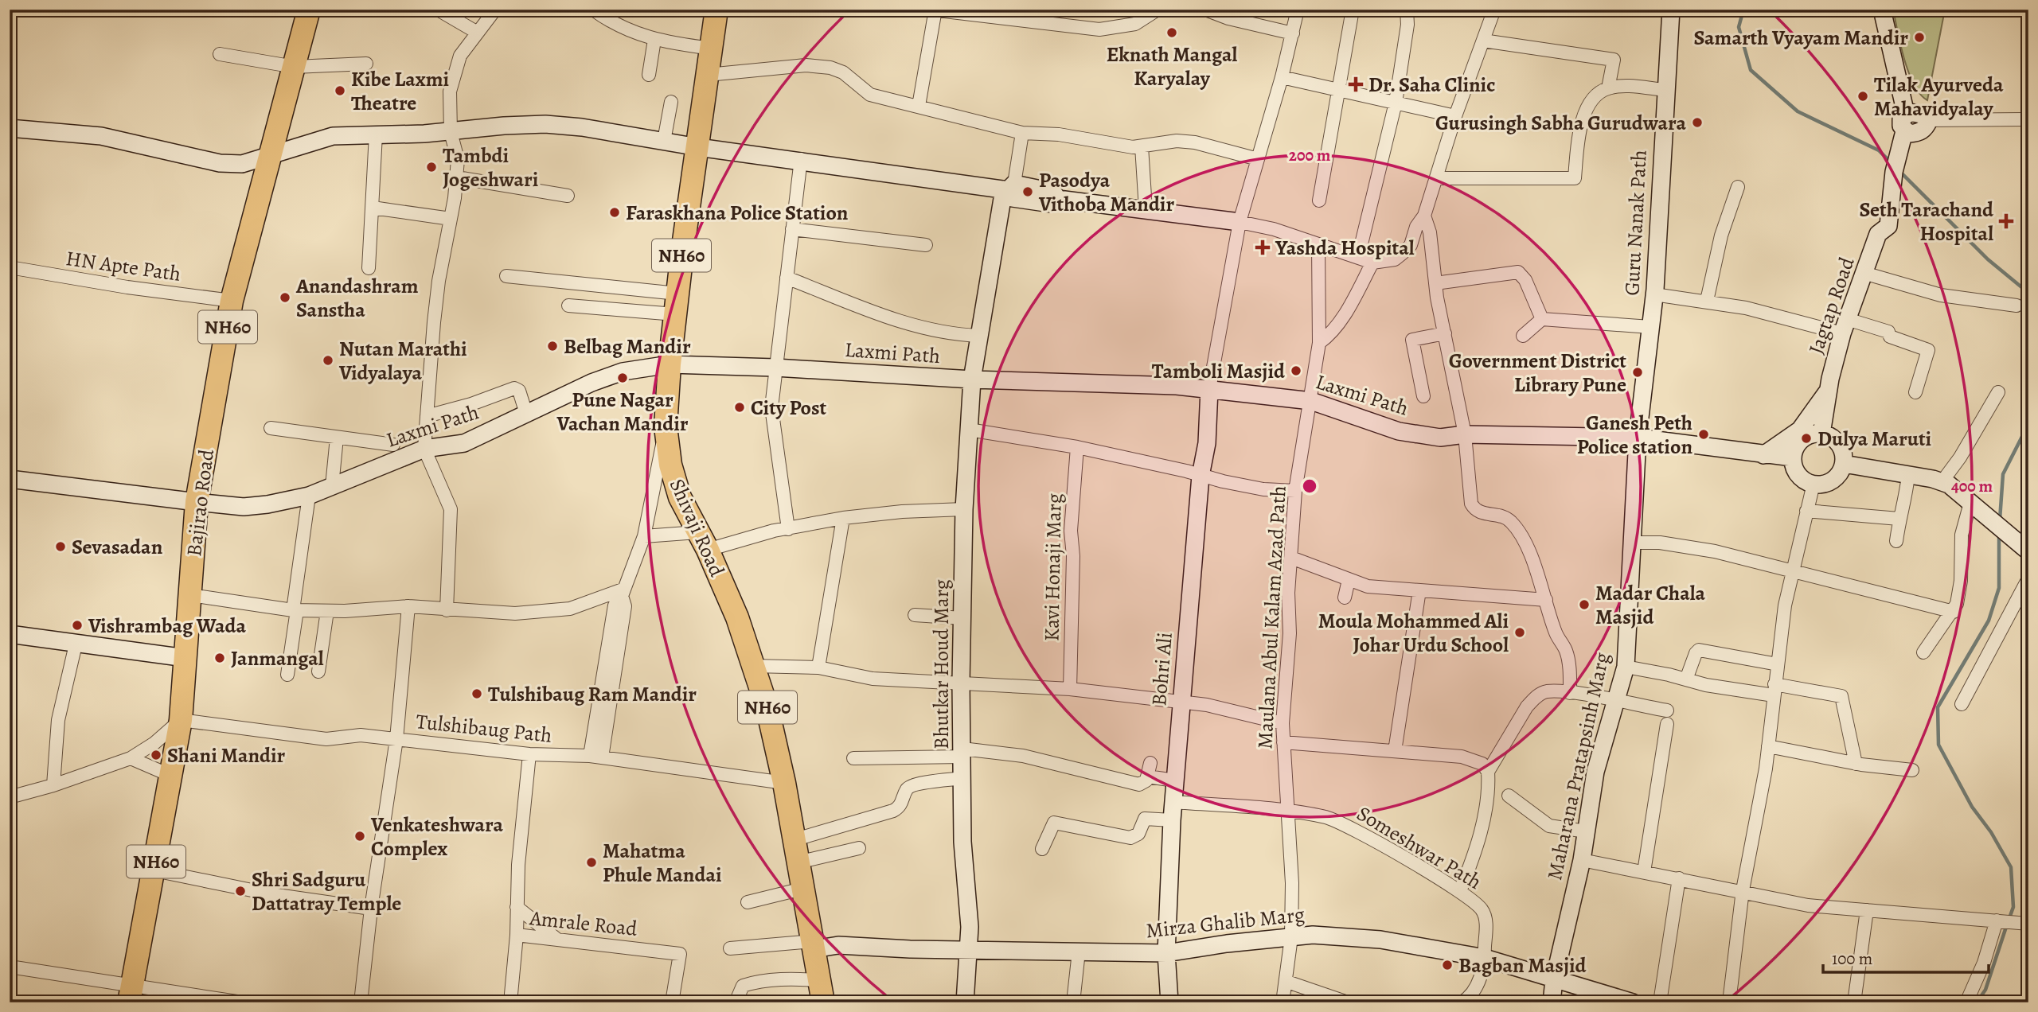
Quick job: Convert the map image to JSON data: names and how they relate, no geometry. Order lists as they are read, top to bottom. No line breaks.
{"streets":{"highway":["NH60","Bajirao Road","Shivaji Road"],"street":["Guru Nanak Path","HN Apte Path","Jagtap Road","Laxmi Path","Kavi Honaji Marg","Maulana Abul Kalam Azad Path","Bhutkar Houd Marg","Bohri Ali","Tulshibaug Path","Maharana Pratapsinh Marg","Someshwar Path","Mirza Ghalib Marg","Amrale Road"]},"crossings":[["Guru Nanak Path","Laxmi Path"],["Guru Nanak Path","Maharana Pratapsinh Marg"],["HN Apte Path","Bajirao Road"],["Jagtap Road","Laxmi Path"],["Laxmi Path","Bajirao Road"],["Laxmi Path","Shivaji Road"],["Laxmi Path","Maulana Abul Kalam Azad Path"],["Laxmi Path","Bhutkar Houd Marg"],["Laxmi Path","Bohri Ali"],["Laxmi Path","Maharana Pratapsinh Marg"],["Bajirao Road","Tulshibaug Path"],["Shivaji Road","Tulshibaug Path"],["Shivaji Road","Mirza Ghalib Marg"],["Maulana Abul Kalam Azad Path","Someshwar Path"],["Maulana Abul Kalam Azad Path","Mirza Ghalib Marg"],["Bhutkar Houd Marg","Mirza Ghalib Marg"],["Bohri Ali","Someshwar Path"],["Bohri Ali","Mirza Ghalib Marg"],["Maharana Pratapsinh Marg","Mirza Ghalib Marg"],["Someshwar Path","Mirza Ghalib Marg"]],"places":{"other":["Eknath Mangal Karyalay","Samarth Vyayam Mandir","Kibe Laxmi Theatre","Tilak Ayurveda Mahavidyalay","Gurusingh Sabha Gurudwara","Tambdi Jogeshwari","Pasodya Vithoba Mandir","Faraskhana Police Station","Anandashram Sanstha","Belbag Mandir","Nutan Marathi Vidyalaya","Tamboli Masjid","Government District Library Pune","Pune Nagar Vachan Mandir","City Post","Ganesh Peth Police station","Dulya Maruti","Sevasadan","Madar Chala Masjid","Vishrambag Wada","Moula Mohammed Ali Johar Urdu School","Janmangal","Tulshibaug Ram Mandir","Shani Mandir","Venkateshwara Complex","Mahatma Phule Mandai","Shri Sadguru Dattatray Temple","Bagban Masjid"],"health":["Dr. Saha Clinic","Seth Tarachand Hospital","Yashda Hospital"]},"scale_bar":"100 m","rings":["200 m","400 m"]}
